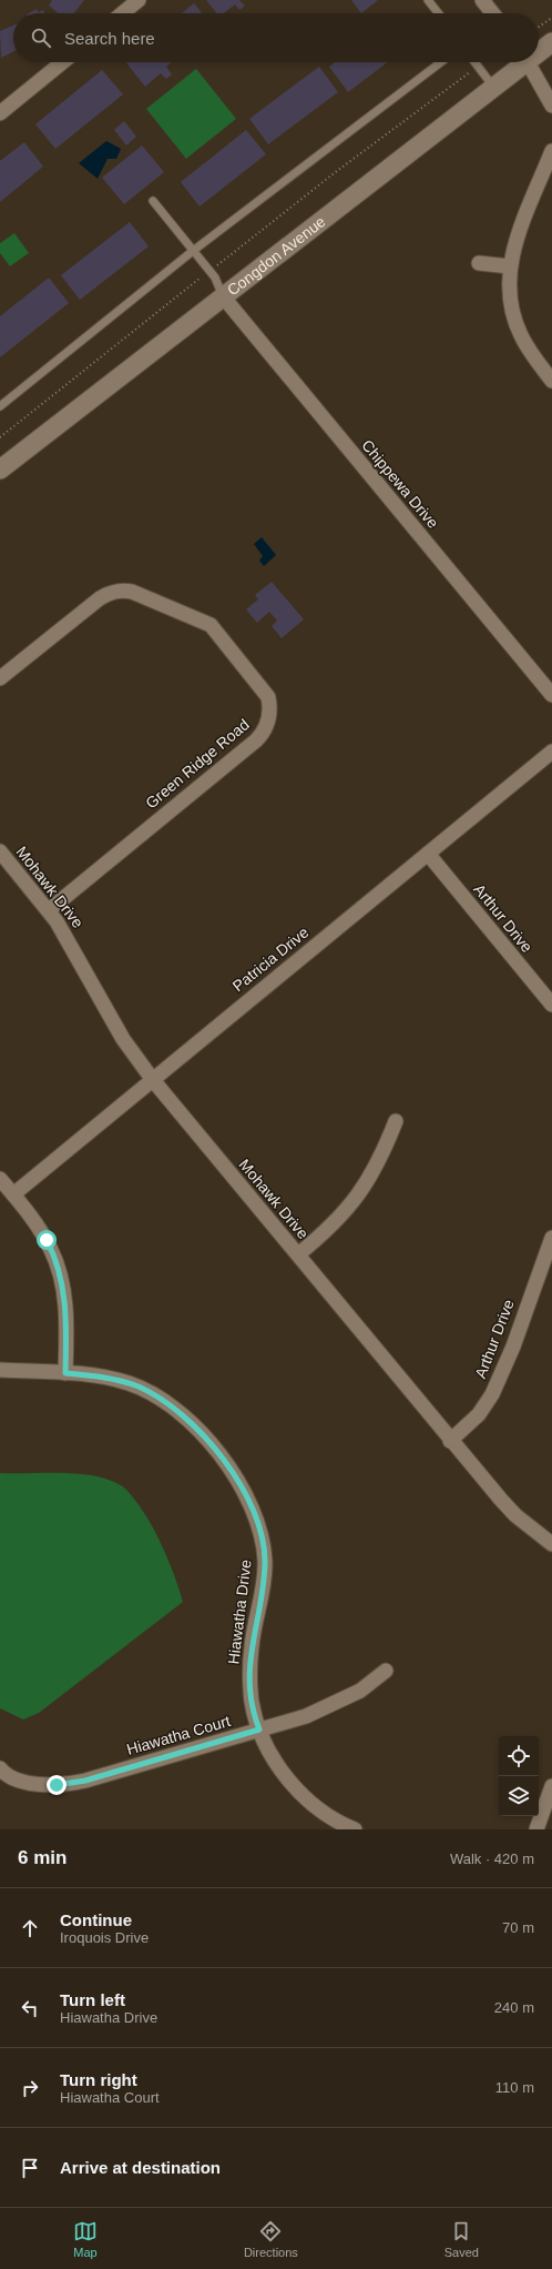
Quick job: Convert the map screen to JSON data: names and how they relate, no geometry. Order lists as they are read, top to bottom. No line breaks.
{"streets":{"street":["Congdon Avenue","Chippewa Drive","Green Ridge Road","Mohawk Drive","Arthur Drive","Patricia Drive","Hiawatha Drive","Hiawatha Court"]},"crossings":[["Congdon Avenue","Chippewa Drive"],["Green Ridge Road","Mohawk Drive"],["Mohawk Drive","Arthur Drive"],["Mohawk Drive","Patricia Drive"],["Arthur Drive","Patricia Drive"],["Hiawatha Drive","Hiawatha Court"]],"page":{"search":"Search here","heading":["6 min","Walk · 420 m"],"list":[["Continue","Iroquois Drive","70 m"],["Turn left","Hiawatha Drive","240 m"],["Turn right","Hiawatha Court","110 m"],"Arrive at destination"],"nav":["Map","Directions","Saved"]}}
